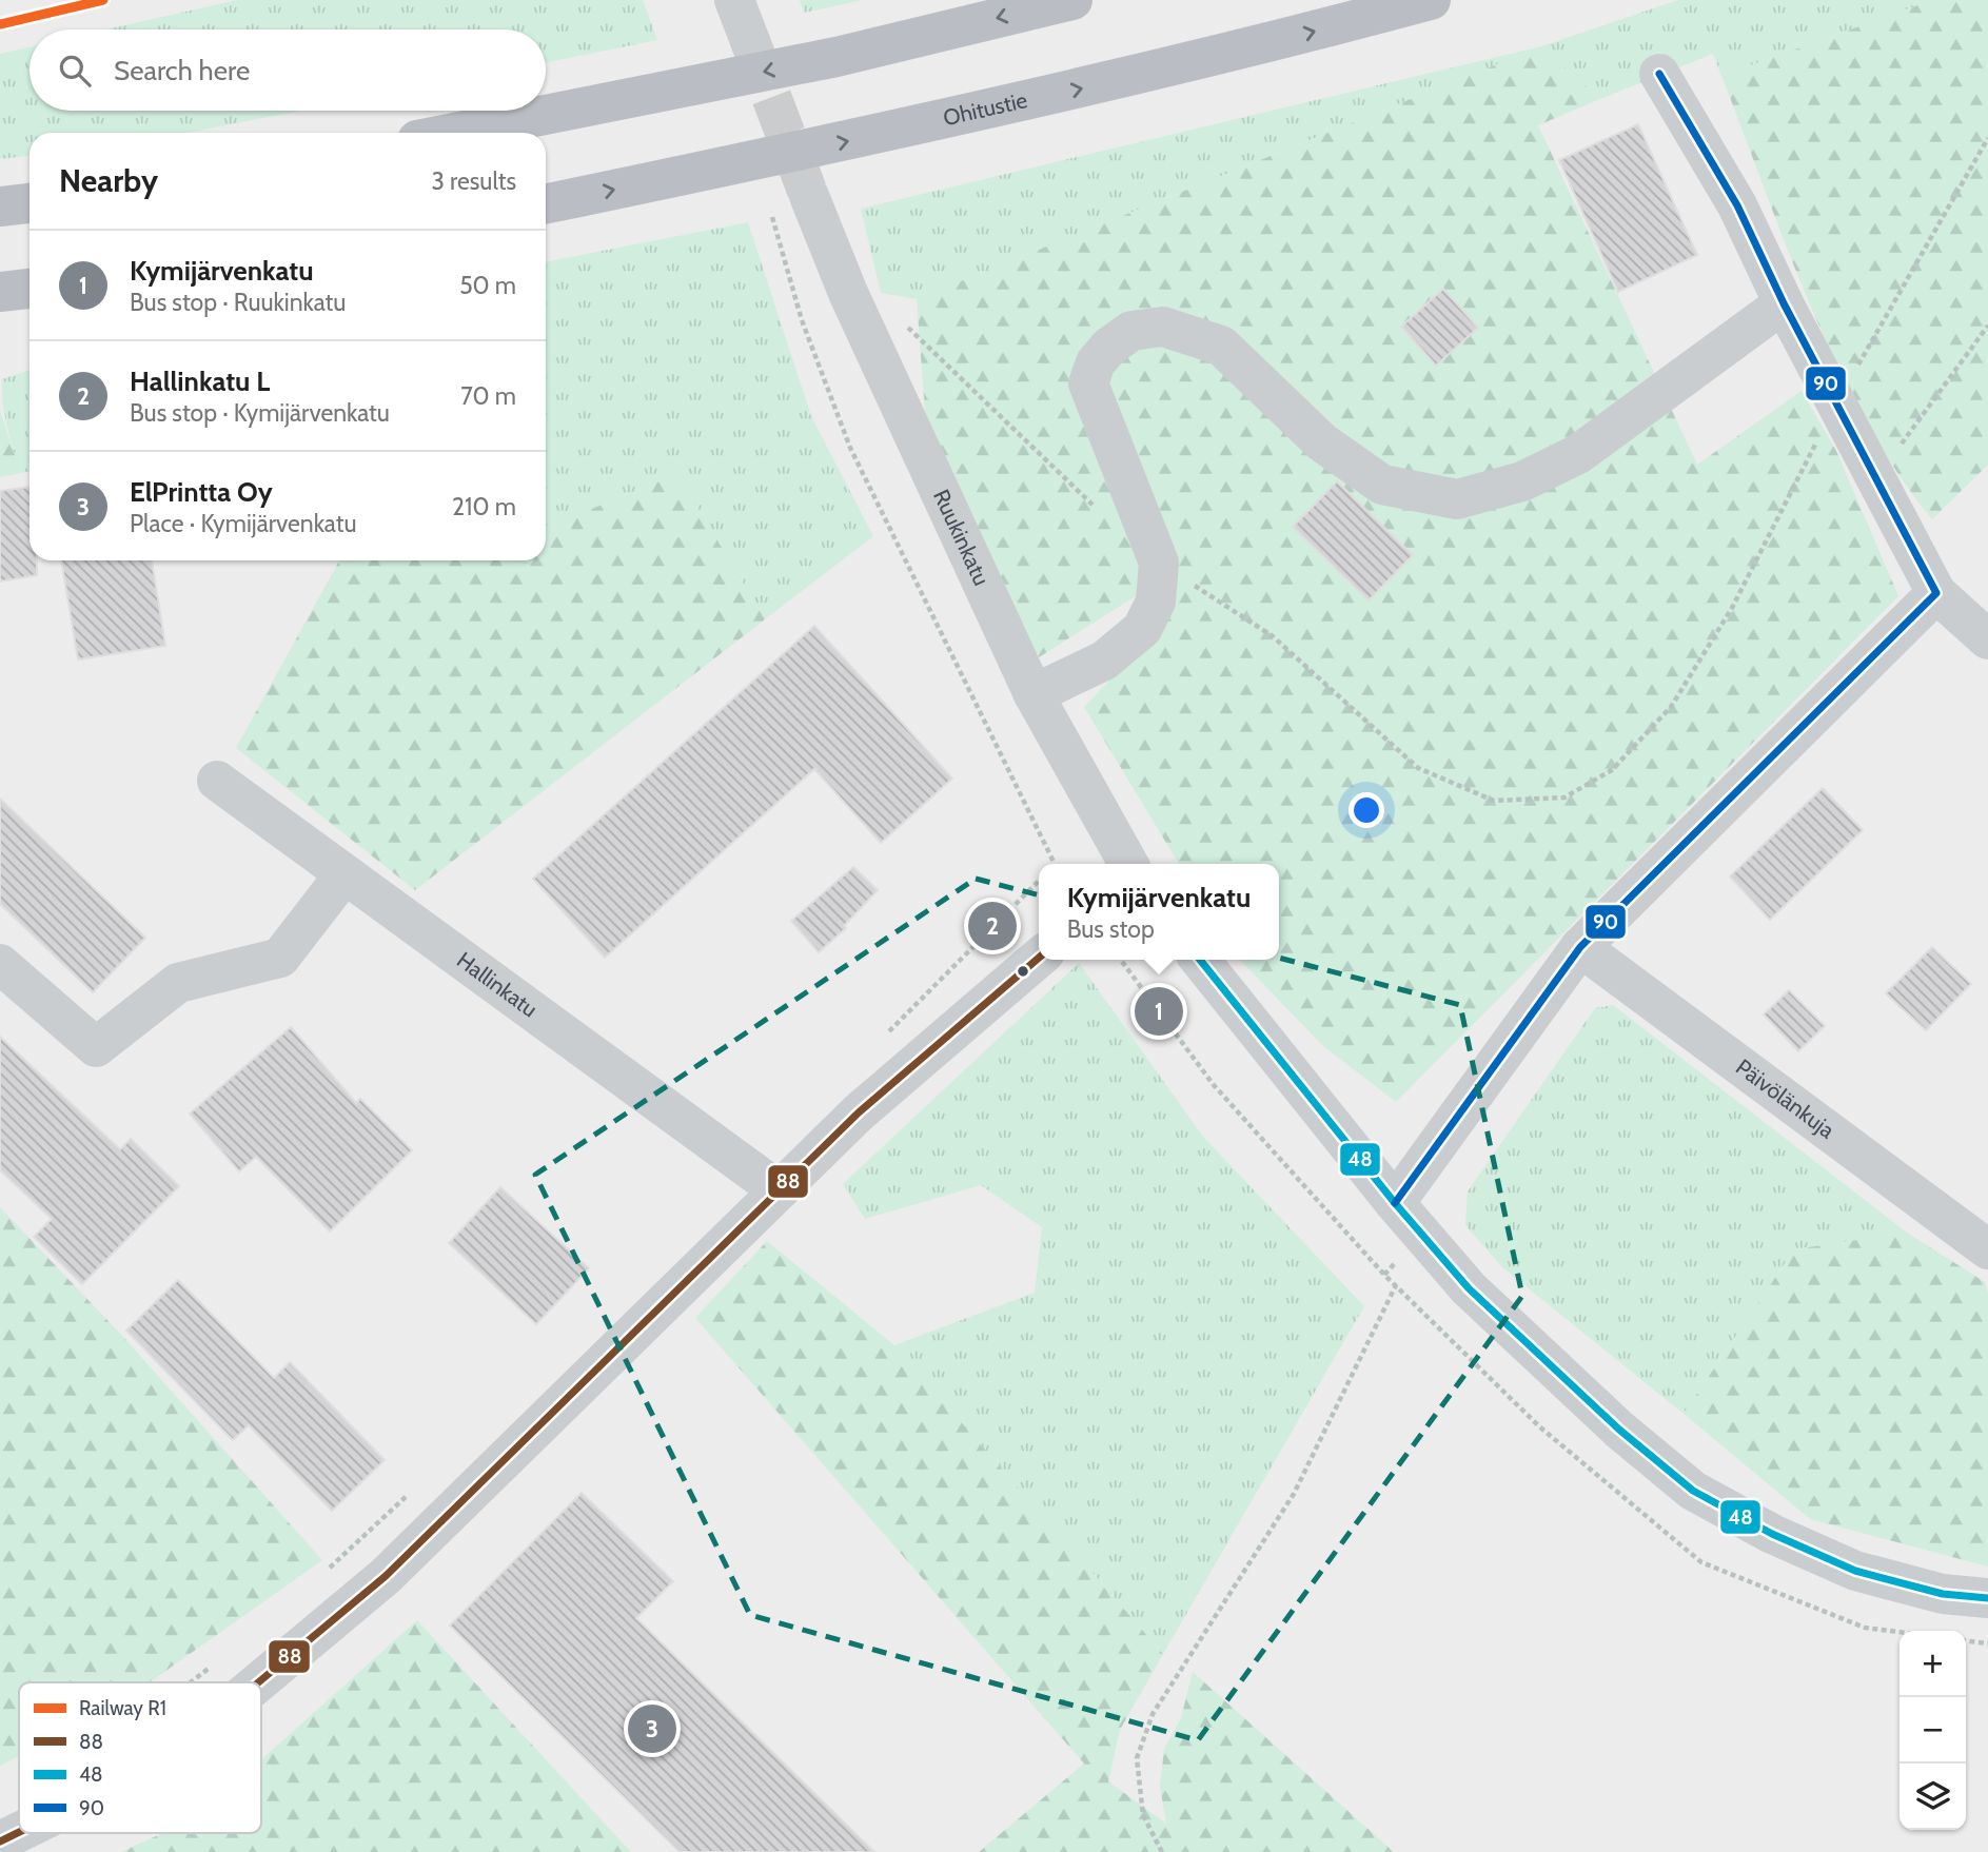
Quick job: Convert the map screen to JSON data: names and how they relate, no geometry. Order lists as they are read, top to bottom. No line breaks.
{"streets":{"highway":["Ohitustie"],"street":["Ruukinkatu","Hallinkatu","Päivölänkuja"]},"lines":["rail line R1","transit line 90","transit line 88","transit line 48"],"legend":["Railway R1","88","48","90"],"page":{"search":"Search here","heading":["Nearby","3 results"],"list":[{"mark":"1","name":"Kymijärvenkatu","note":"Bus stop · Ruukinkatu","value":"50 m"},{"mark":"2","name":"Hallinkatu L","note":"Bus stop · Kymijärvenkatu","value":"70 m"},{"mark":"3","name":"ElPrintta Oy","note":"Place · Kymijärvenkatu","value":"210 m"}],"popup":["Kymijärvenkatu","Bus stop"],"pins":["2","1","3"],"map_buttons":["+","−"]}}
